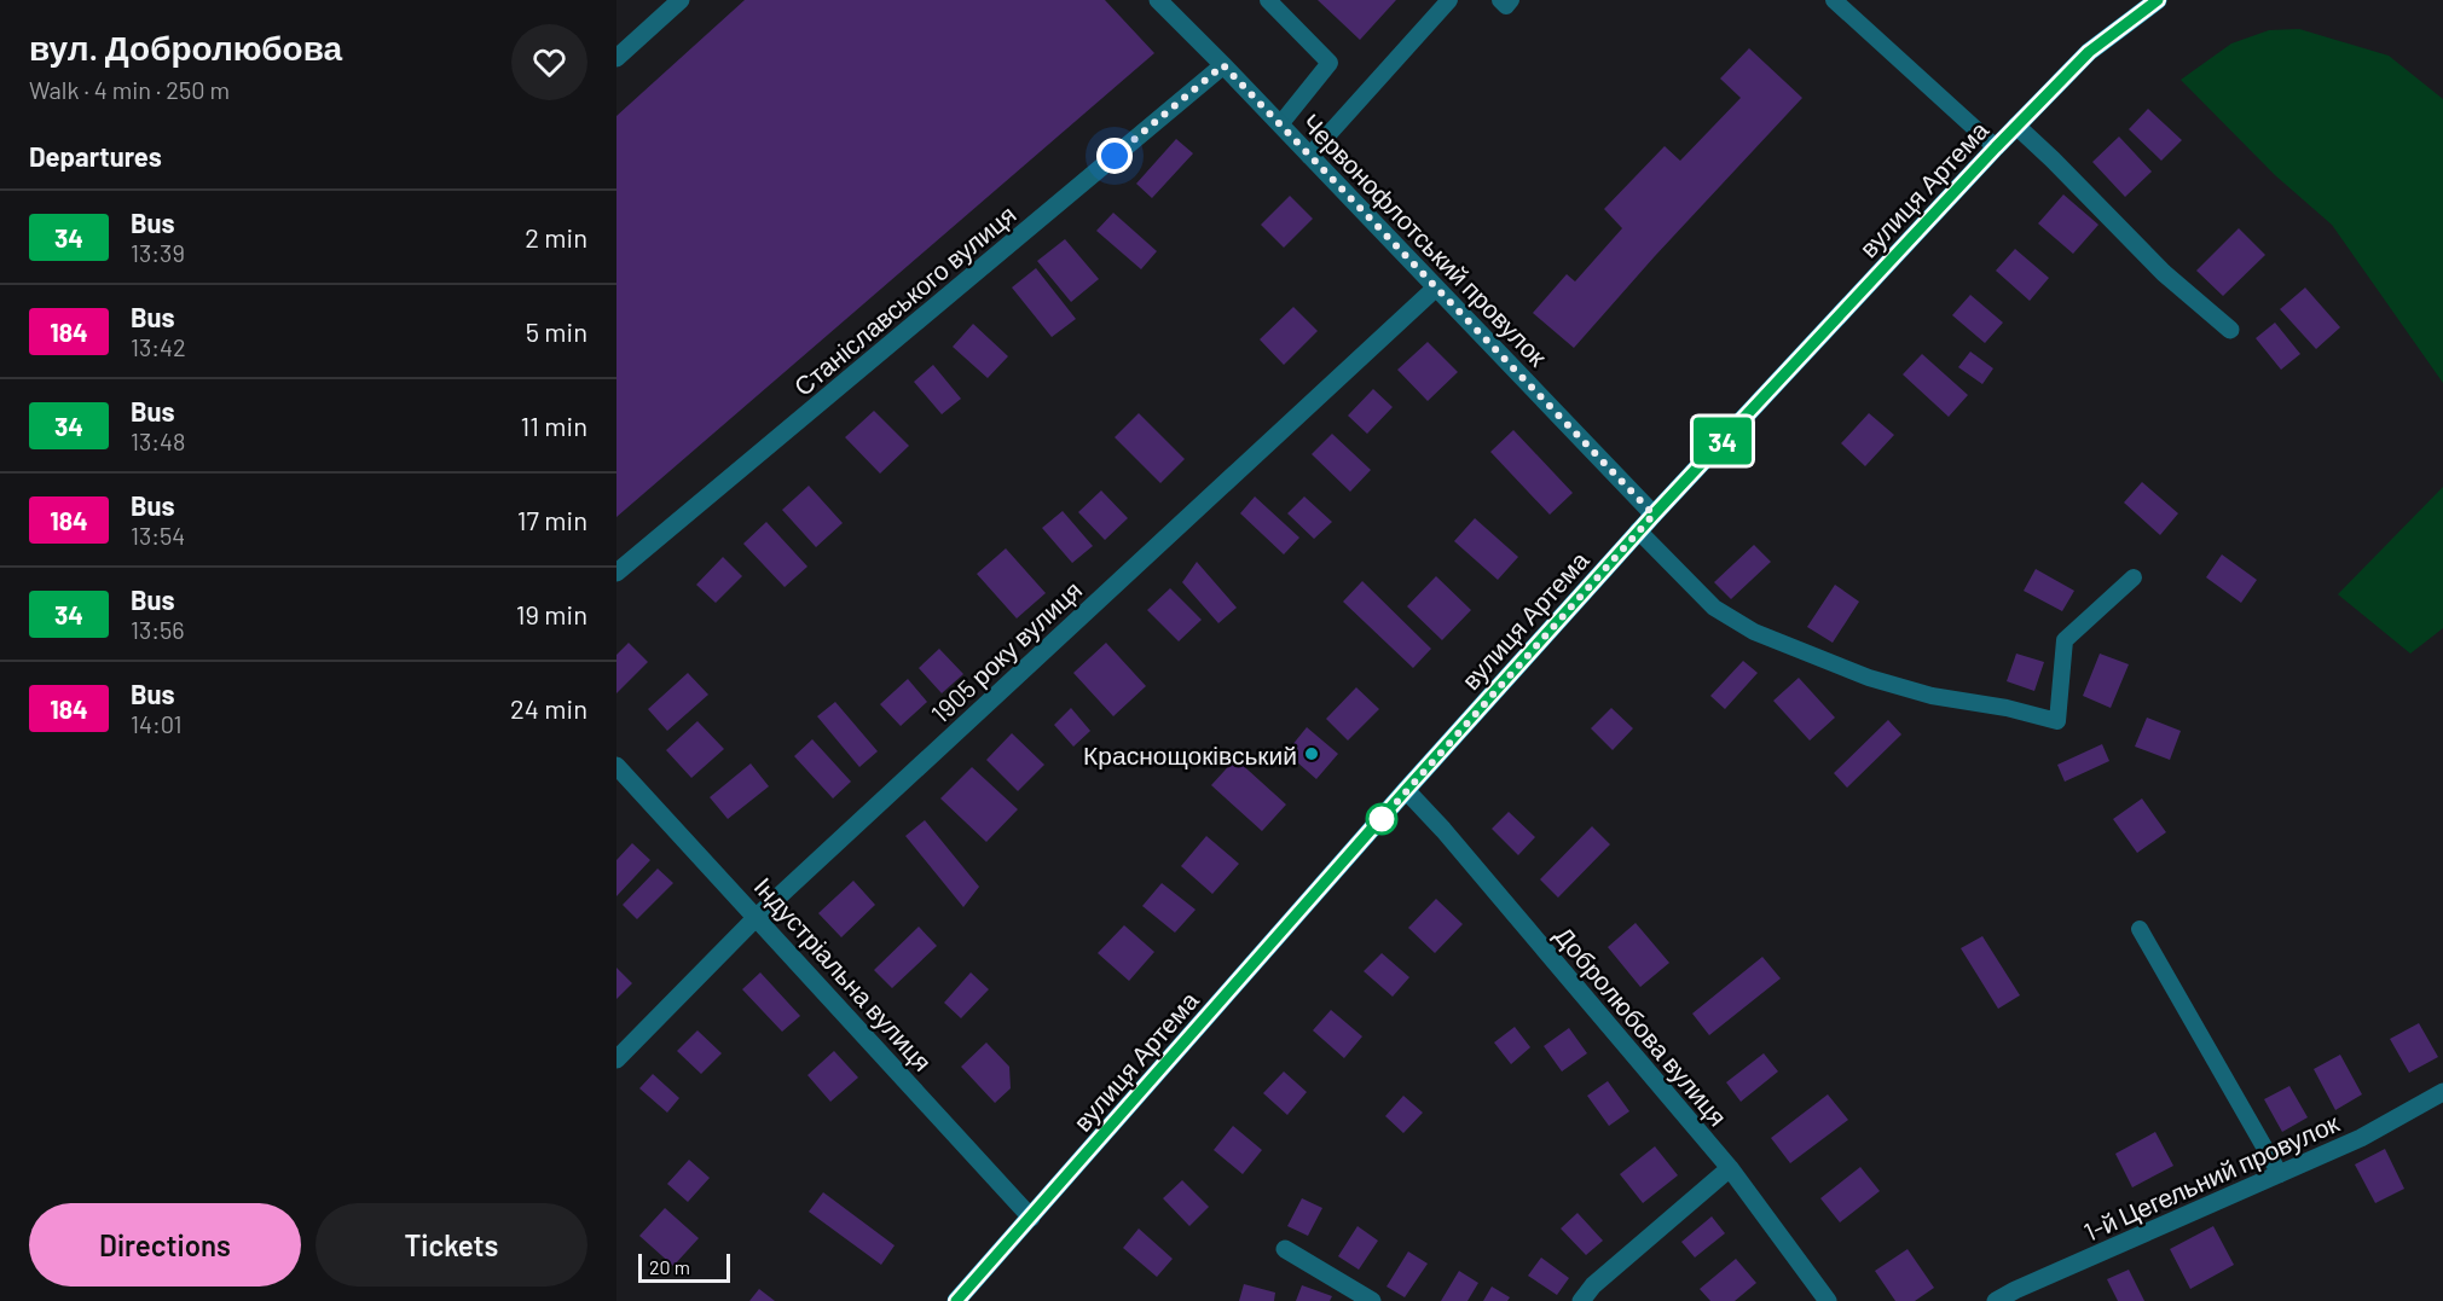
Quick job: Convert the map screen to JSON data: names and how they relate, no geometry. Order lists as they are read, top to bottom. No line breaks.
{"streets":{"main road":["вулиця Артема"],"street":["Червонофлотський провулок","Станіславського вулиця","1905 року вулиця","Індустріальна вулиця","Добролюбова вулиця","1-й Цегельний провулок"]},"crossings":[["вулиця Артема","Червонофлотський провулок"],["вулиця Артема","Індустріальна вулиця"],["вулиця Артема","Добролюбова вулиця"],["Червонофлотський провулок","Станіславського вулиця"],["Червонофлотський провулок","1905 року вулиця"],["1905 року вулиця","Індустріальна вулиця"]],"places":["Краснощоківський"],"lines":["bus line 34"],"scale_bar":"20 m","page":{"heading":[["вул. Добролюбова","Walk · 4 min · 250 m"],"Departures"],"on_map":"34","list":[{"mark":"34","name":"Bus","note":"13:39","value":"2 min"},{"mark":"184","name":"Bus","note":"13:42","value":"5 min"},{"mark":"34","name":"Bus","note":"13:48","value":"11 min"},{"mark":"184","name":"Bus","note":"13:54","value":"17 min"},{"mark":"34","name":"Bus","note":"13:56","value":"19 min"},{"mark":"184","name":"Bus","note":"14:01","value":"24 min"}],"buttons":["Directions","Tickets"],"scale":"20 m"}}
